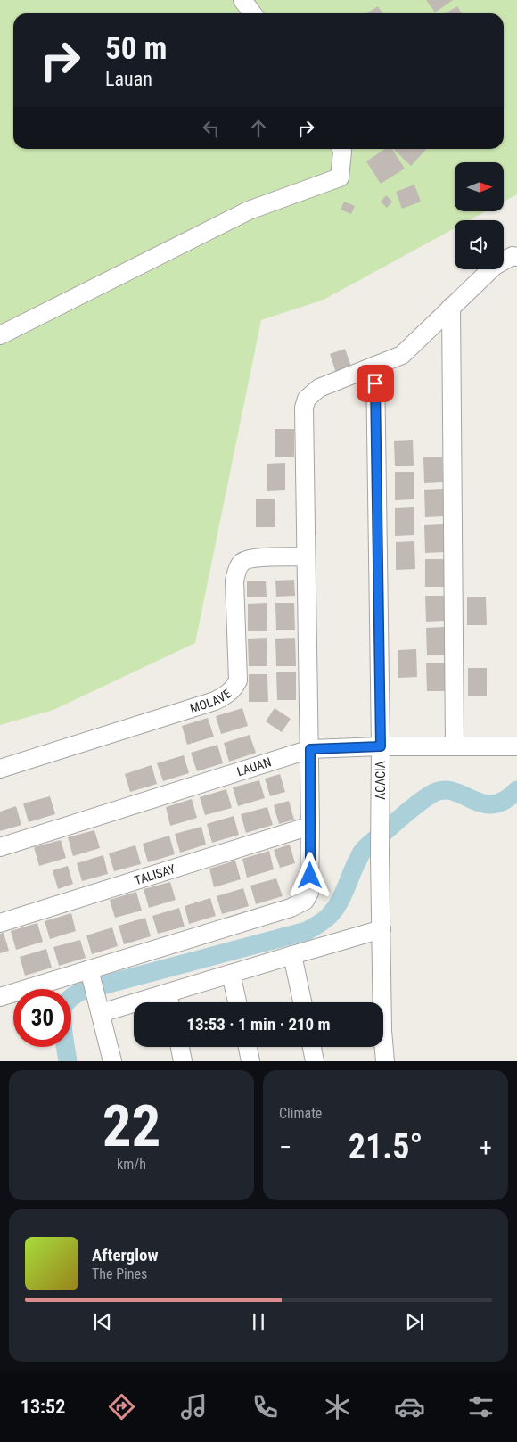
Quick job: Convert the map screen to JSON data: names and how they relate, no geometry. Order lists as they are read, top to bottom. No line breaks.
{"streets":{"street":["MOLAVE","LAUAN","ACACIA","TALISAY"]},"crossings":[["LAUAN","ACACIA"]],"north":"right","page":{"turn":["50 m","Lauan"],"limit":"30","trip":"13:53 · 1 min · 210 m","tile":[["22","km/h"],"Climate"],"heat":["−","21.5°","+"],"song":["Afterglow","The Pines"],"tabs":"13:52"}}
